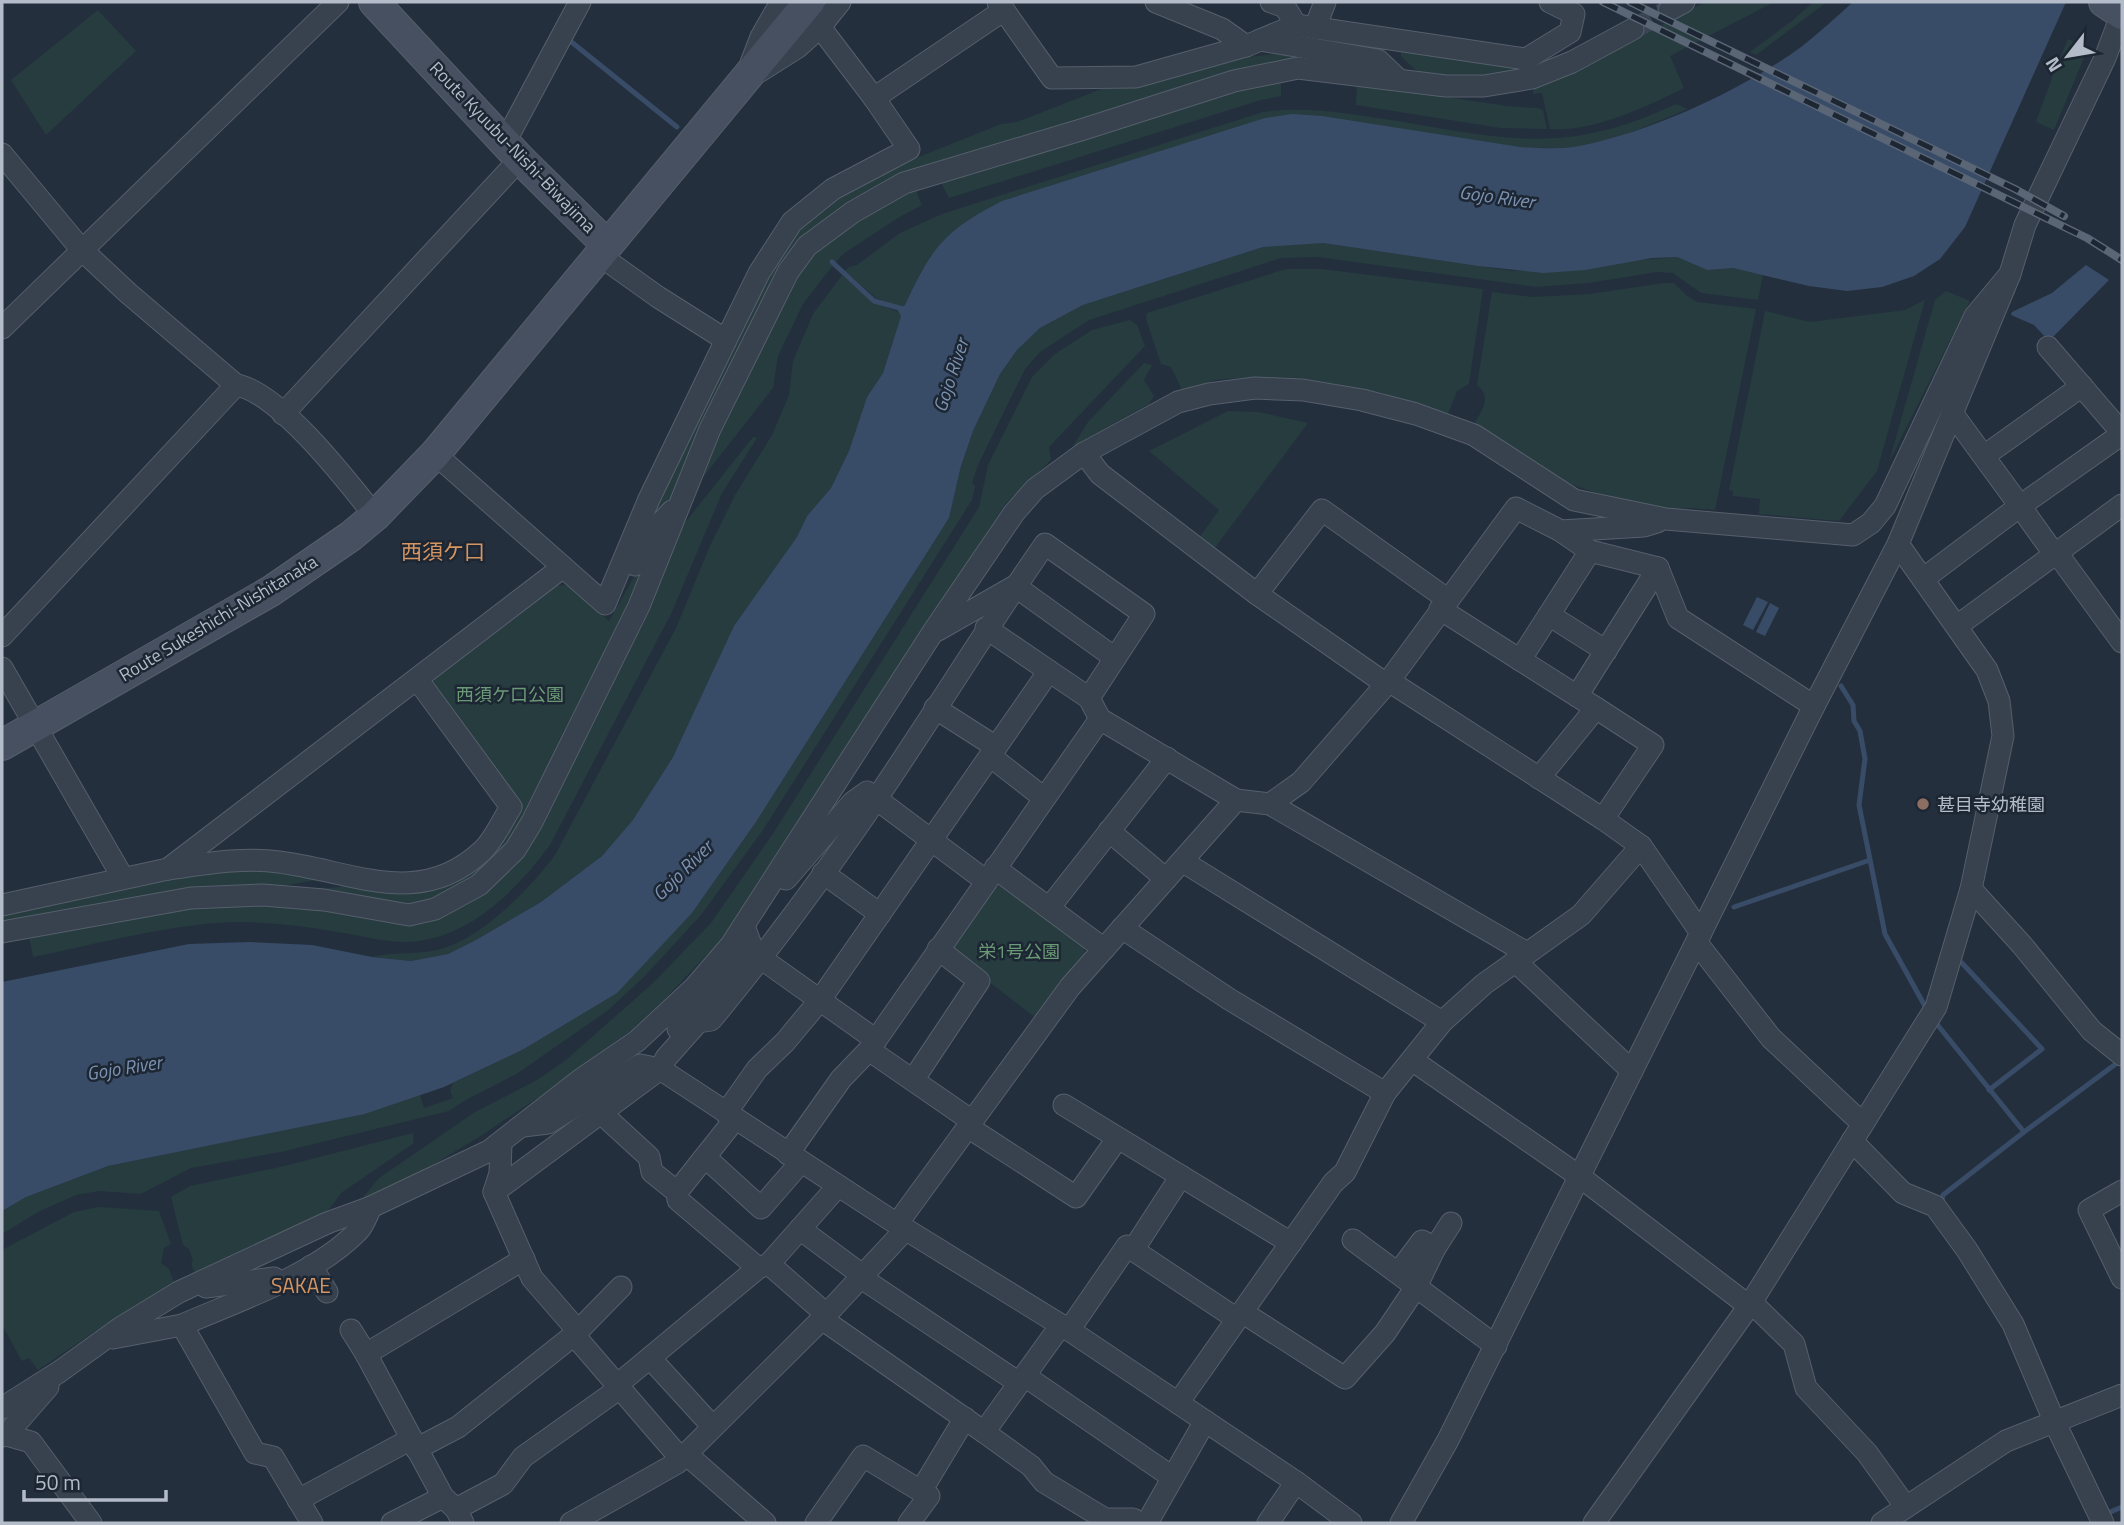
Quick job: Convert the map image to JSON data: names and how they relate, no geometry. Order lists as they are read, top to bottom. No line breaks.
{"streets":{"main road":["Route Kyuubu-Nishi-Biwajima","Route Sukeshichi-Nishitanaka"]},"crossings":[["Route Kyuubu-Nishi-Biwajima","Route Sukeshichi-Nishitanaka"]],"districts":["西須ケ口","SAKAE"],"water":["Gojo River"],"parks":["西須ケ口公園","栄1号公園"],"places":["甚目寺幼稚園"],"scale_bar":"50 m","north":"bottom left"}
